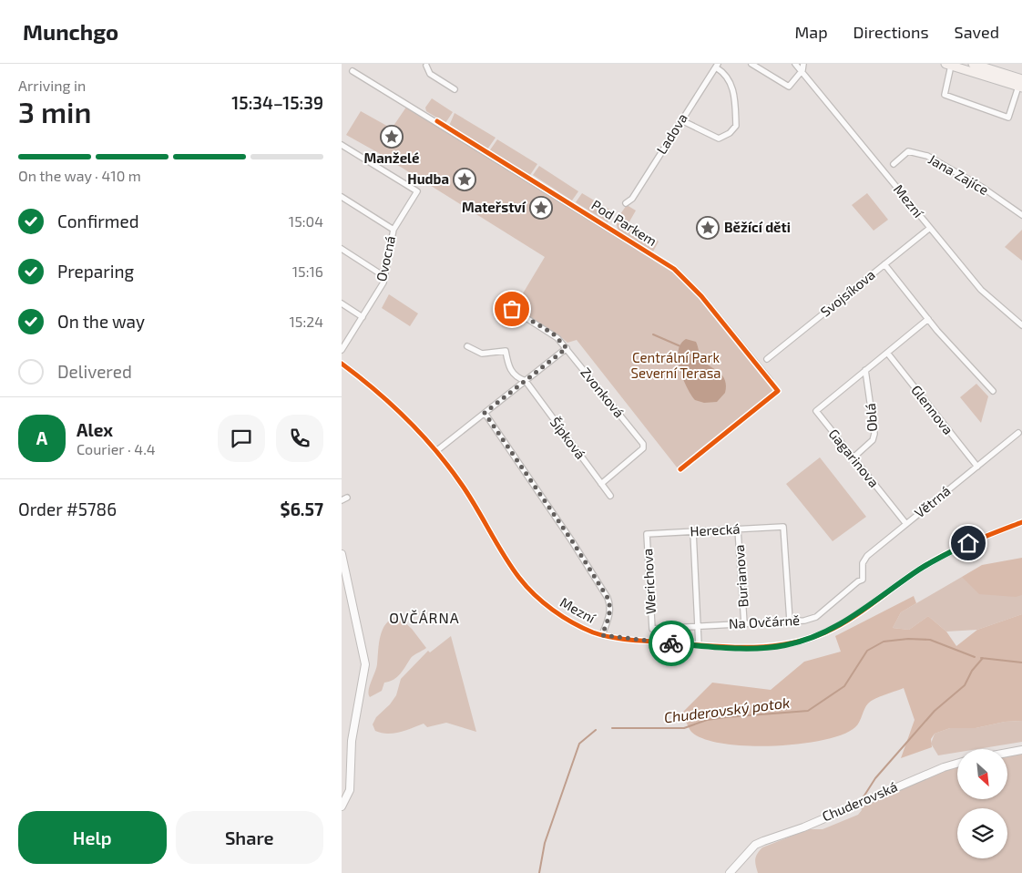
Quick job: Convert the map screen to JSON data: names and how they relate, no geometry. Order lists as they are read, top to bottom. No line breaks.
{"streets":{"street":["Ladova","Jana Zajíce","Mezní","Pod Parkem","Ovocná","Svojsíkova","Zvonková","Glennova","Oblá","Šípková","Gagarinova","Větrná","Herecká","Burianova","Werichova","Na Ovčárně","Chuderovská"]},"crossings":[["Mezní","Svojsíkova"],["Zvonková","Šípková"],["Glennova","Větrná"],["Oblá","Gagarinova"],["Gagarinova","Větrná"],["Větrná","Na Ovčárně"],["Herecká","Burianova"],["Herecká","Werichova"],["Herecká","Na Ovčárně"],["Burianova","Na Ovčárně"],["Werichova","Na Ovčárně"]],"districts":["OVČÁRNA"],"water":["Chuderovský potok"],"parks":["Centrální Park Severní Terasa"],"places":{"place":["Manželé","Hudba","Mateřství","Běžící děti"]},"north":"bottom right","page":{"header":"Munchgo","nav":["Map","Directions","Saved"],"heading":["3 min","Arriving in","15:34–15:39"],"panel":["Alex","Courier · 4.4","Order #5786","$6.57"],"bar":"On the way · 410 m","list":[["Confirmed","15:04"],["Preparing","15:16"],["On the way","15:24"],"Delivered"],"round":"A","buttons":["Help","Share"]}}
